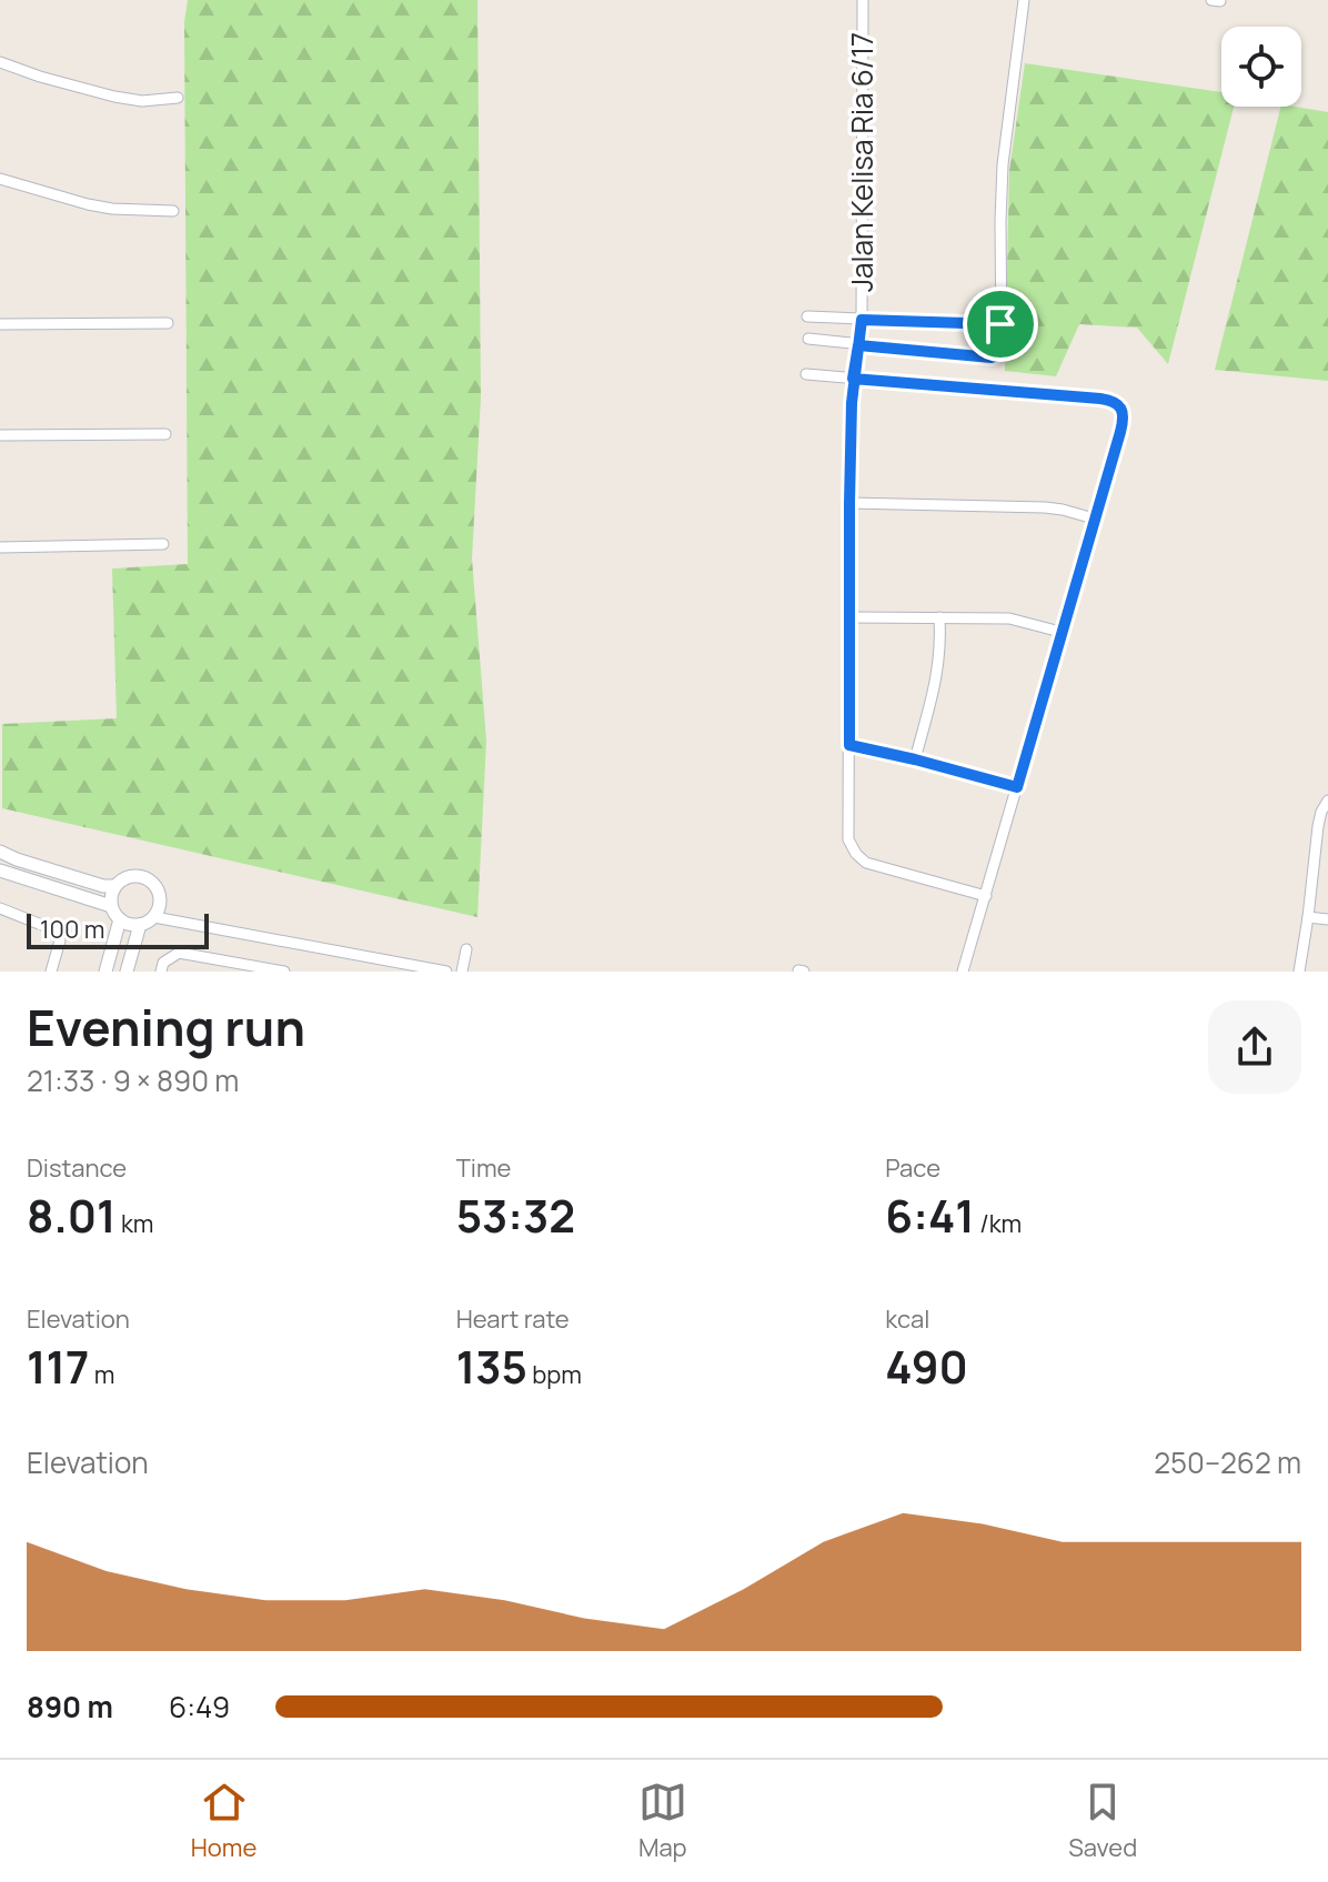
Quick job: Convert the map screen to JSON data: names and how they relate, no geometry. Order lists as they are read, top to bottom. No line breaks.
{"streets":{"street":["Jalan Kelisa Ria 6/17"]},"scale_bar":"100 m","page":{"scale":"100 m","heading":["Evening run","21:33 · 9 × 890 m"],"stats":[["Distance","8.01 km"],["Time","53:32"],["Pace","6:41 /km"],["Elevation","117 m"],["Heart rate","135 bpm"],["kcal","490"]],"chart":["Elevation","250–262 m"],"list":[{"name":"890 m","note":"6:49"}],"tabs":["Home","Map","Saved"]}}
